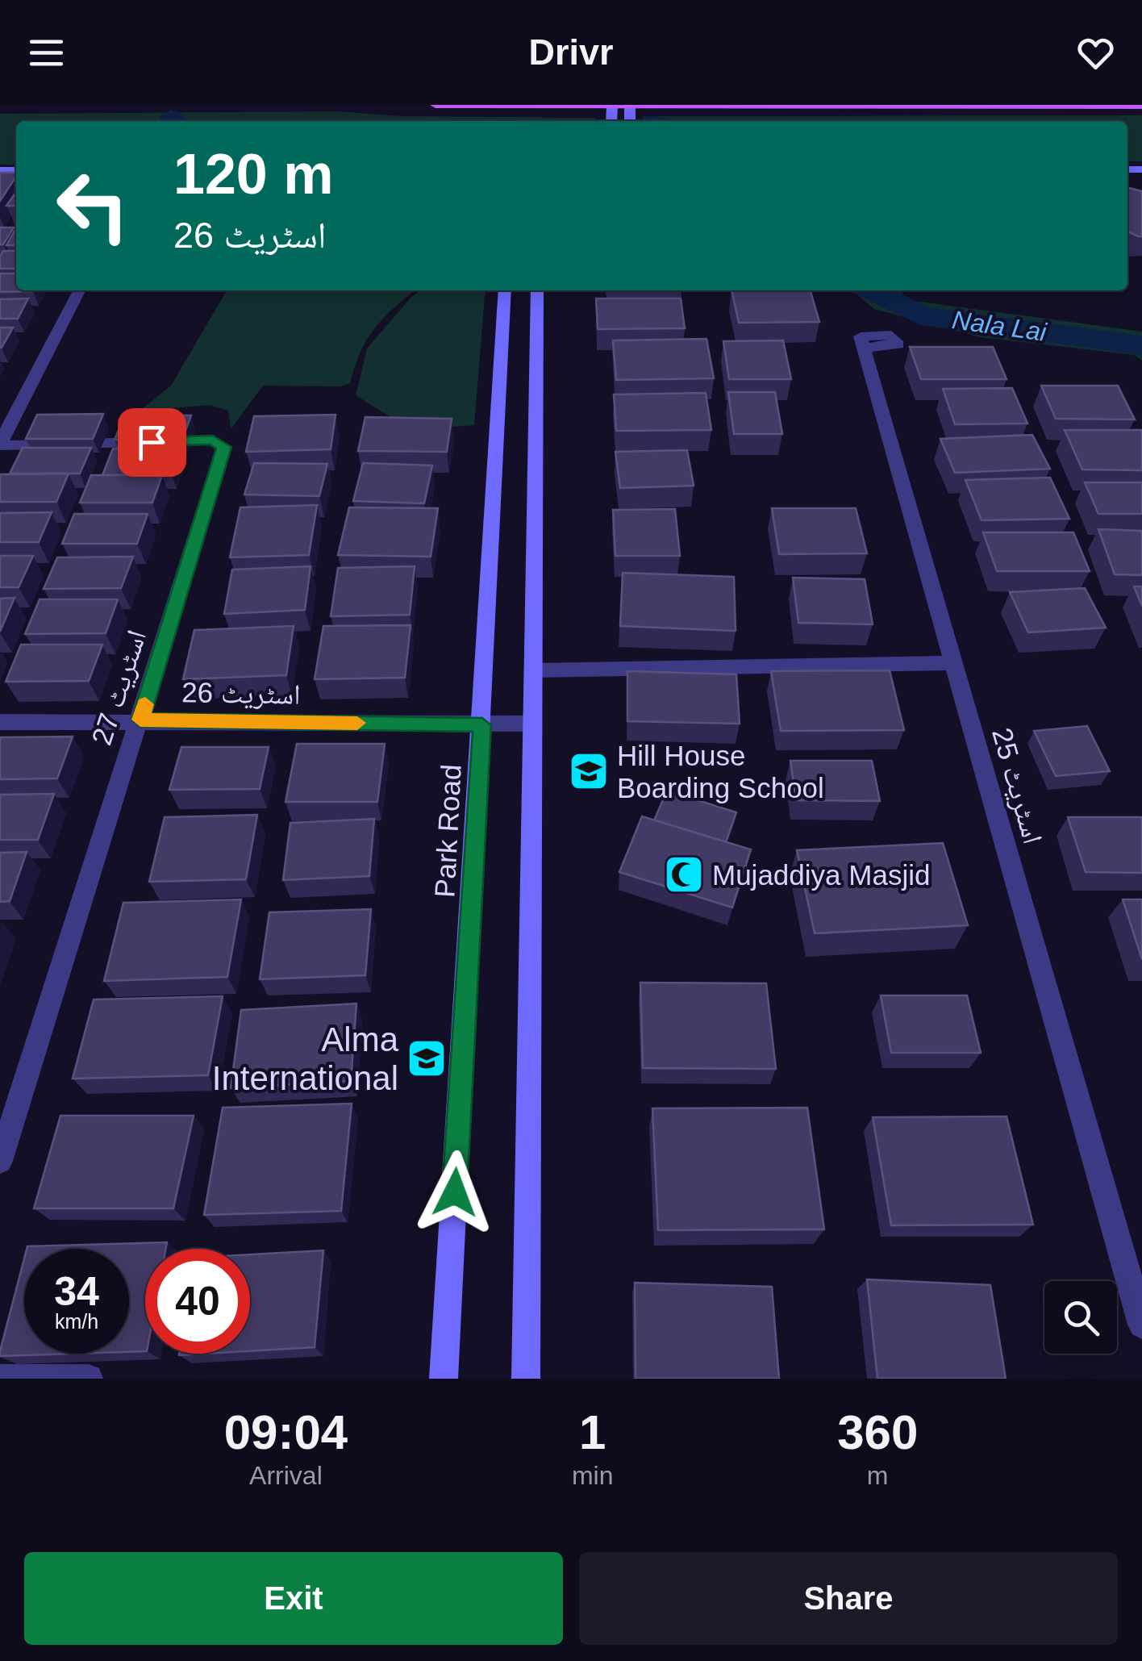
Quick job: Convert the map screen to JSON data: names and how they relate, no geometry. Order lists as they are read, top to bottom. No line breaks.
{"streets":{"street":["اسٹریٹ 27","اسٹریٹ 26","اسٹریٹ 25","Park Road"]},"crossings":[["اسٹریٹ 27","اسٹریٹ 26"],["اسٹریٹ 26","Park Road"]],"water":["Nala Lai"],"places":{"school or university":["Hill House Boarding School","Alma International"],"mosque":["Mujaddiya Masjid"]},"page":{"header":"Drivr","turn":["120 m","اسٹریٹ 26"],"speed":"34 km/h","limit":"40","eta":["09:04","Arrival","1","min","360","m"],"buttons":["Exit","Share"]}}
